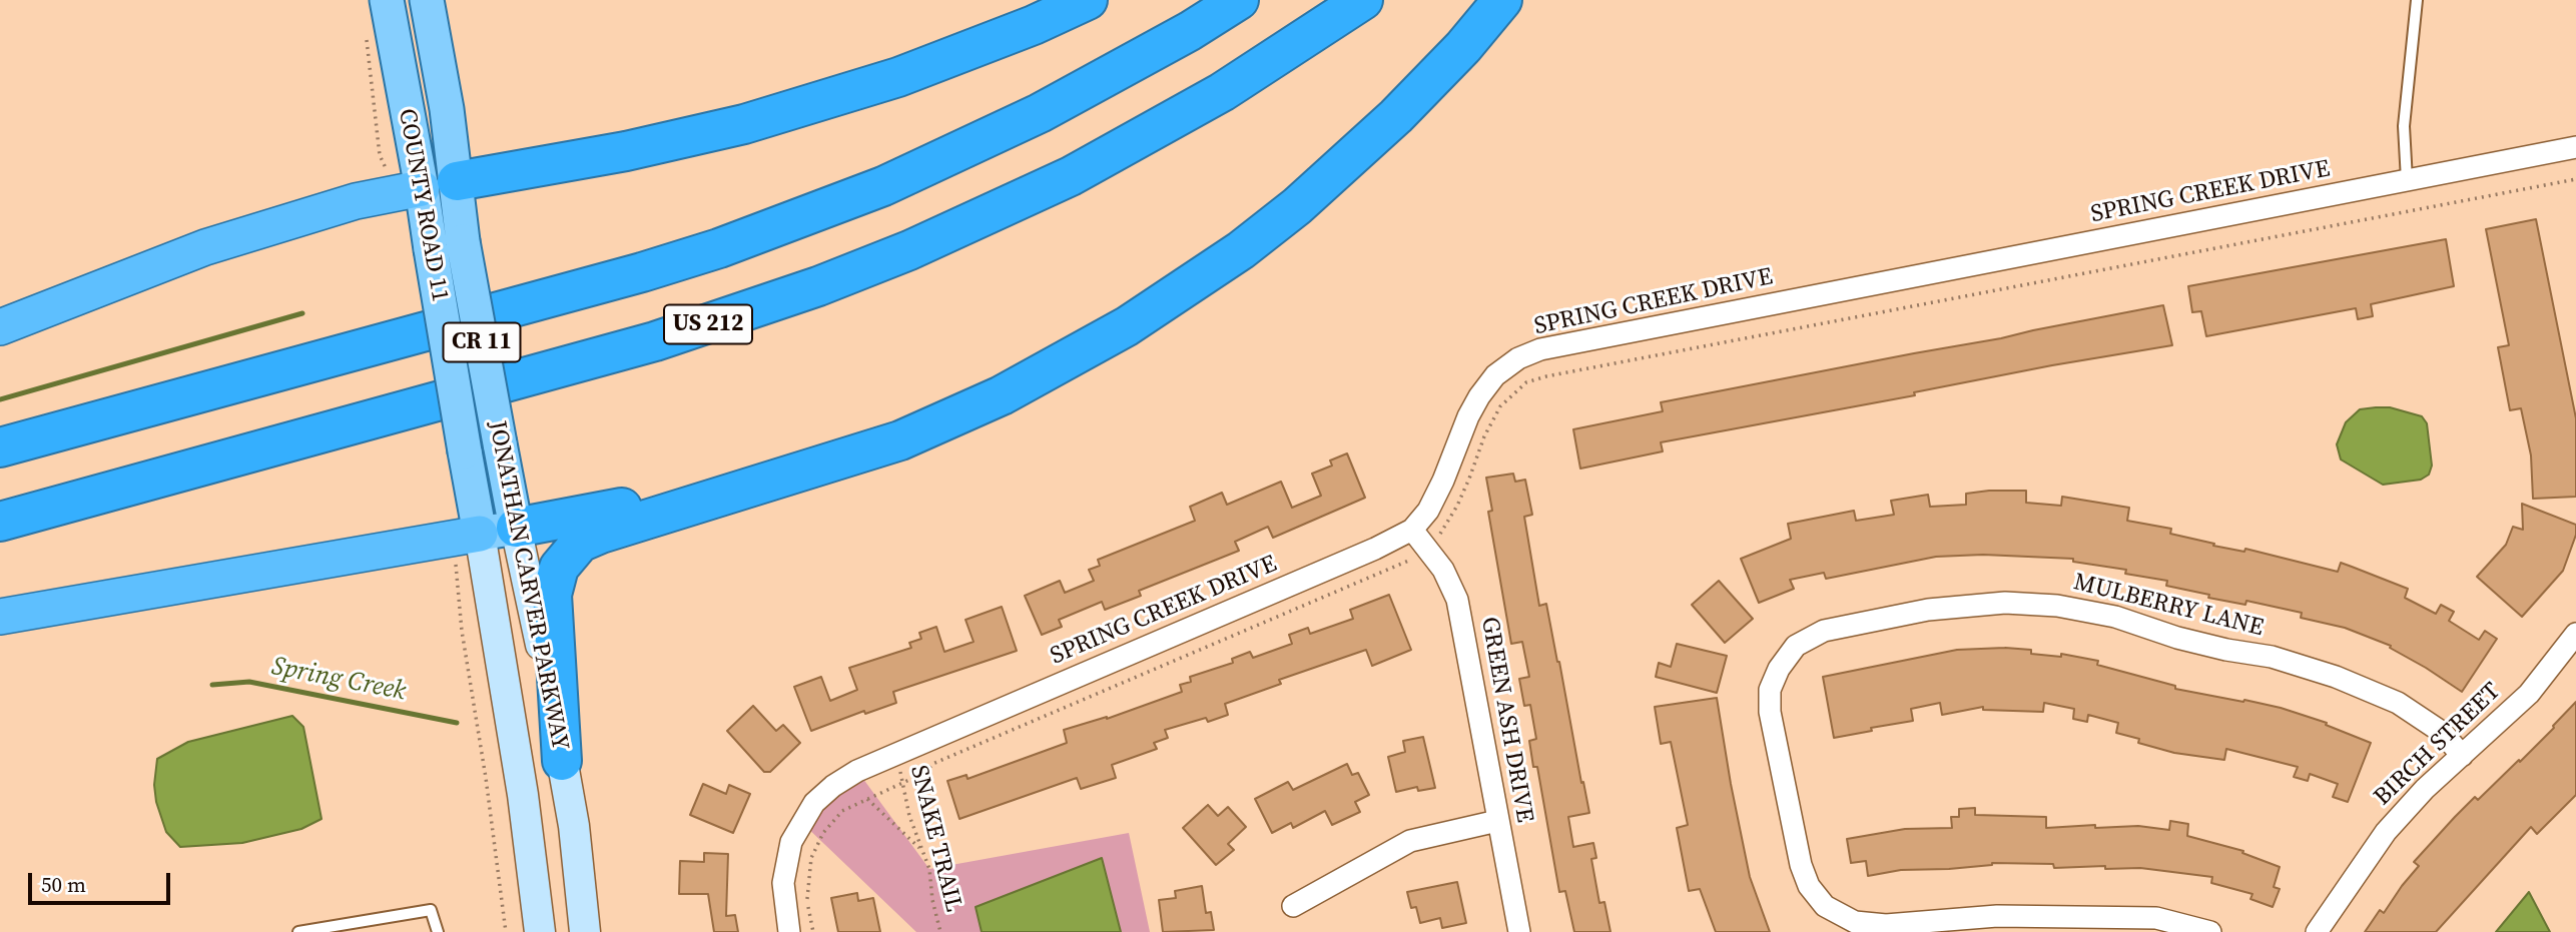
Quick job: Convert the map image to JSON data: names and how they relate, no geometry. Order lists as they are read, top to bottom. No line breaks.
{"streets":{"highway":["US 212"],"main road":["COUNTY ROAD 11","CR 11","JONATHAN CARVER PARKWAY"],"street":["SPRING CREEK DRIVE","MULBERRY LANE","GREEN ASH DRIVE","BIRCH STREET"],"path":["SNAKE TRAIL"]},"crossings":[["SPRING CREEK DRIVE","GREEN ASH DRIVE"],["SPRING CREEK DRIVE","SNAKE TRAIL"],["COUNTY ROAD 11","JONATHAN CARVER PARKWAY"],["MULBERRY LANE","BIRCH STREET"]],"water":["Spring Creek"],"scale_bar":"50 m"}
